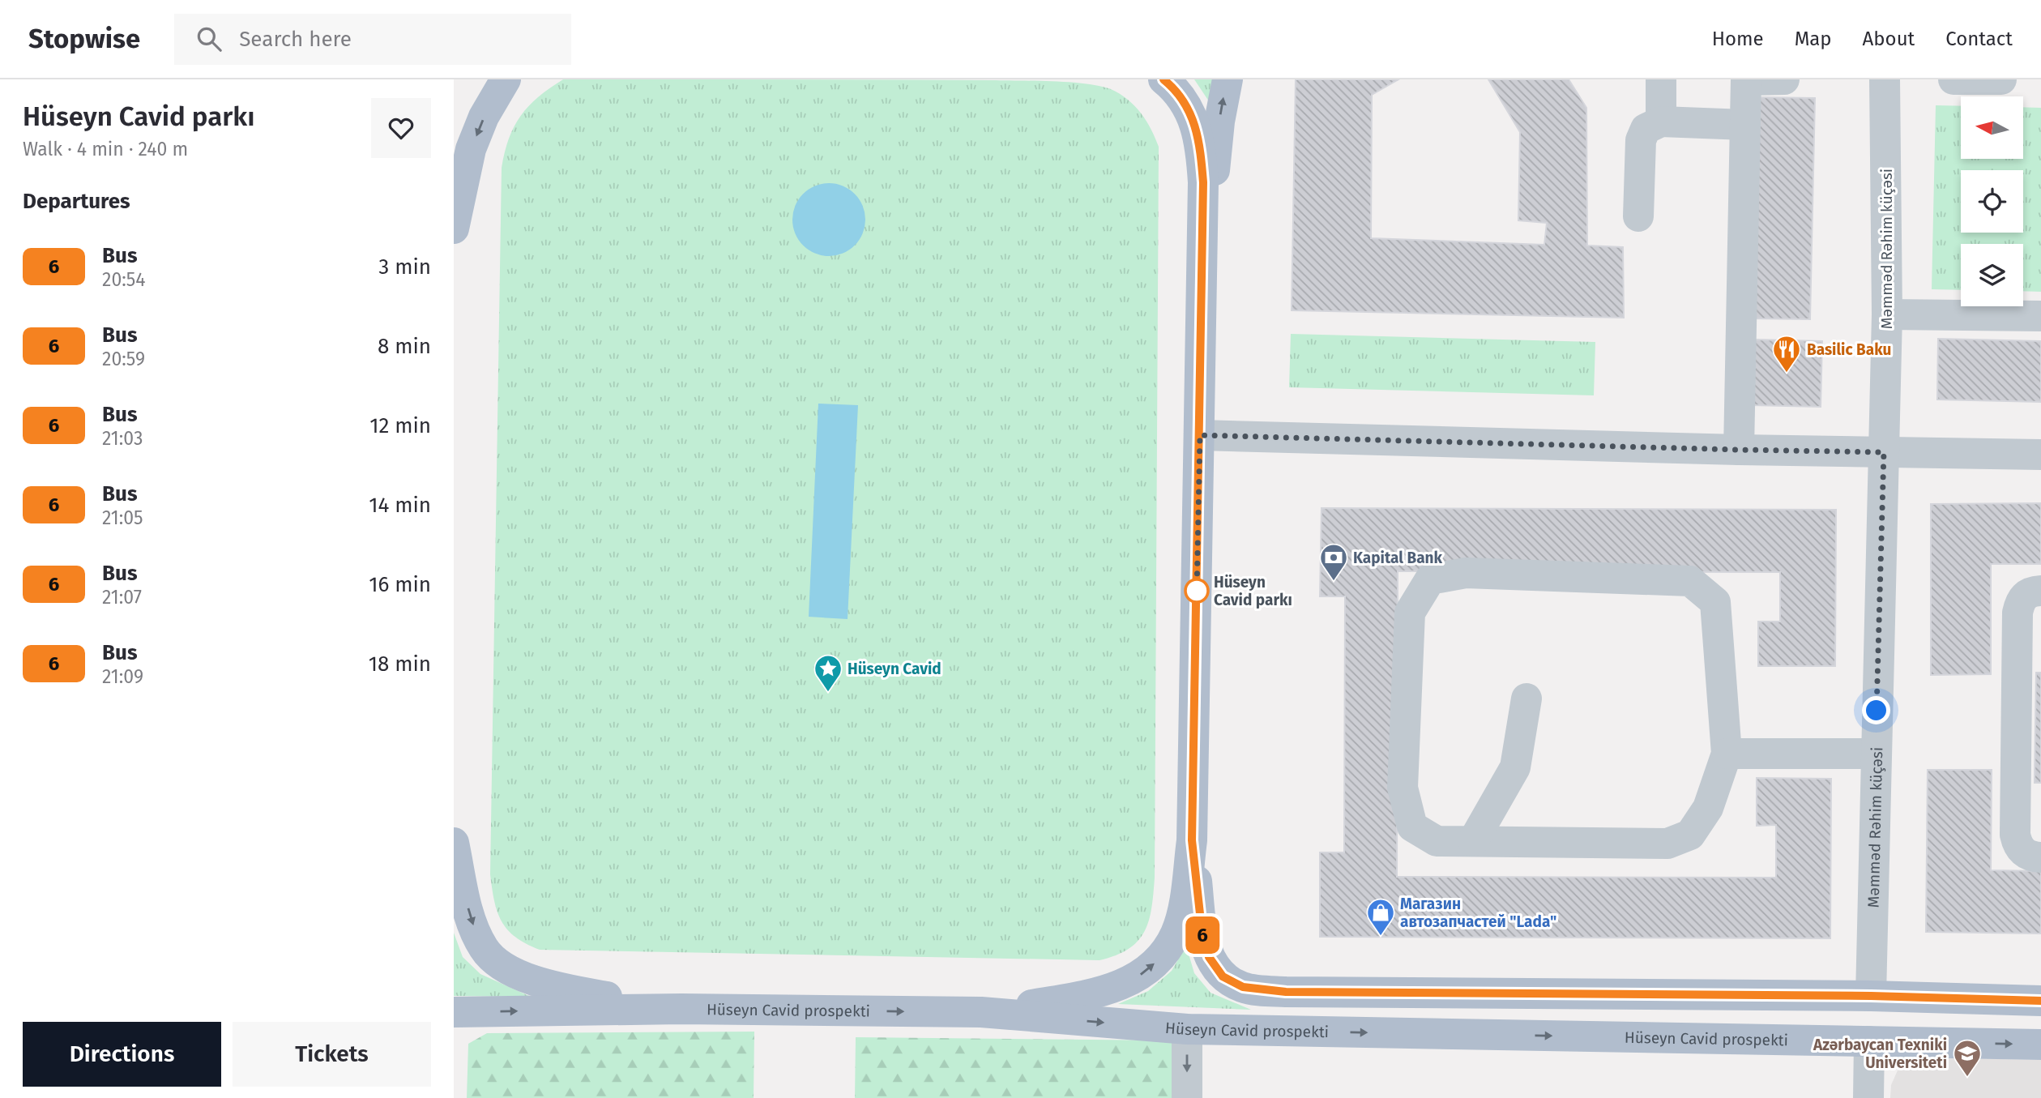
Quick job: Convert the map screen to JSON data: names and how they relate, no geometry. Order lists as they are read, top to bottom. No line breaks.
{"streets":{"main road":["Hüseyn Cavid prospekti"],"street":["Məmməd Rəhim küçəsi"]},"one_way":["Hüseyn Cavid prospekti"],"places":{"restaurant":["Basilic Baku"],"bank":["Kapital Bank"],"other":["Hüseyn Cavid parkı"],"place":["Hüseyn Cavid"],"shop":["Магазин автозапчастей \"Lada\""],"school or university":["Azərbaycan Texniki Universiteti"]},"lines":["bus line 6"],"north":"left","page":{"header":"Stopwise","search":"Search here","nav":["Home","Map","About","Contact"],"heading":[["Hüseyn Cavid parkı","Walk · 4 min · 240 m"],"Departures"],"on_map":"6","list":[{"mark":"6","name":"Bus","note":"20:54","value":"3 min"},{"mark":"6","name":"Bus","note":"20:59","value":"8 min"},{"mark":"6","name":"Bus","note":"21:03","value":"12 min"},{"mark":"6","name":"Bus","note":"21:05","value":"14 min"},{"mark":"6","name":"Bus","note":"21:07","value":"16 min"},{"mark":"6","name":"Bus","note":"21:09","value":"18 min"}],"buttons":["Directions","Tickets"]}}
